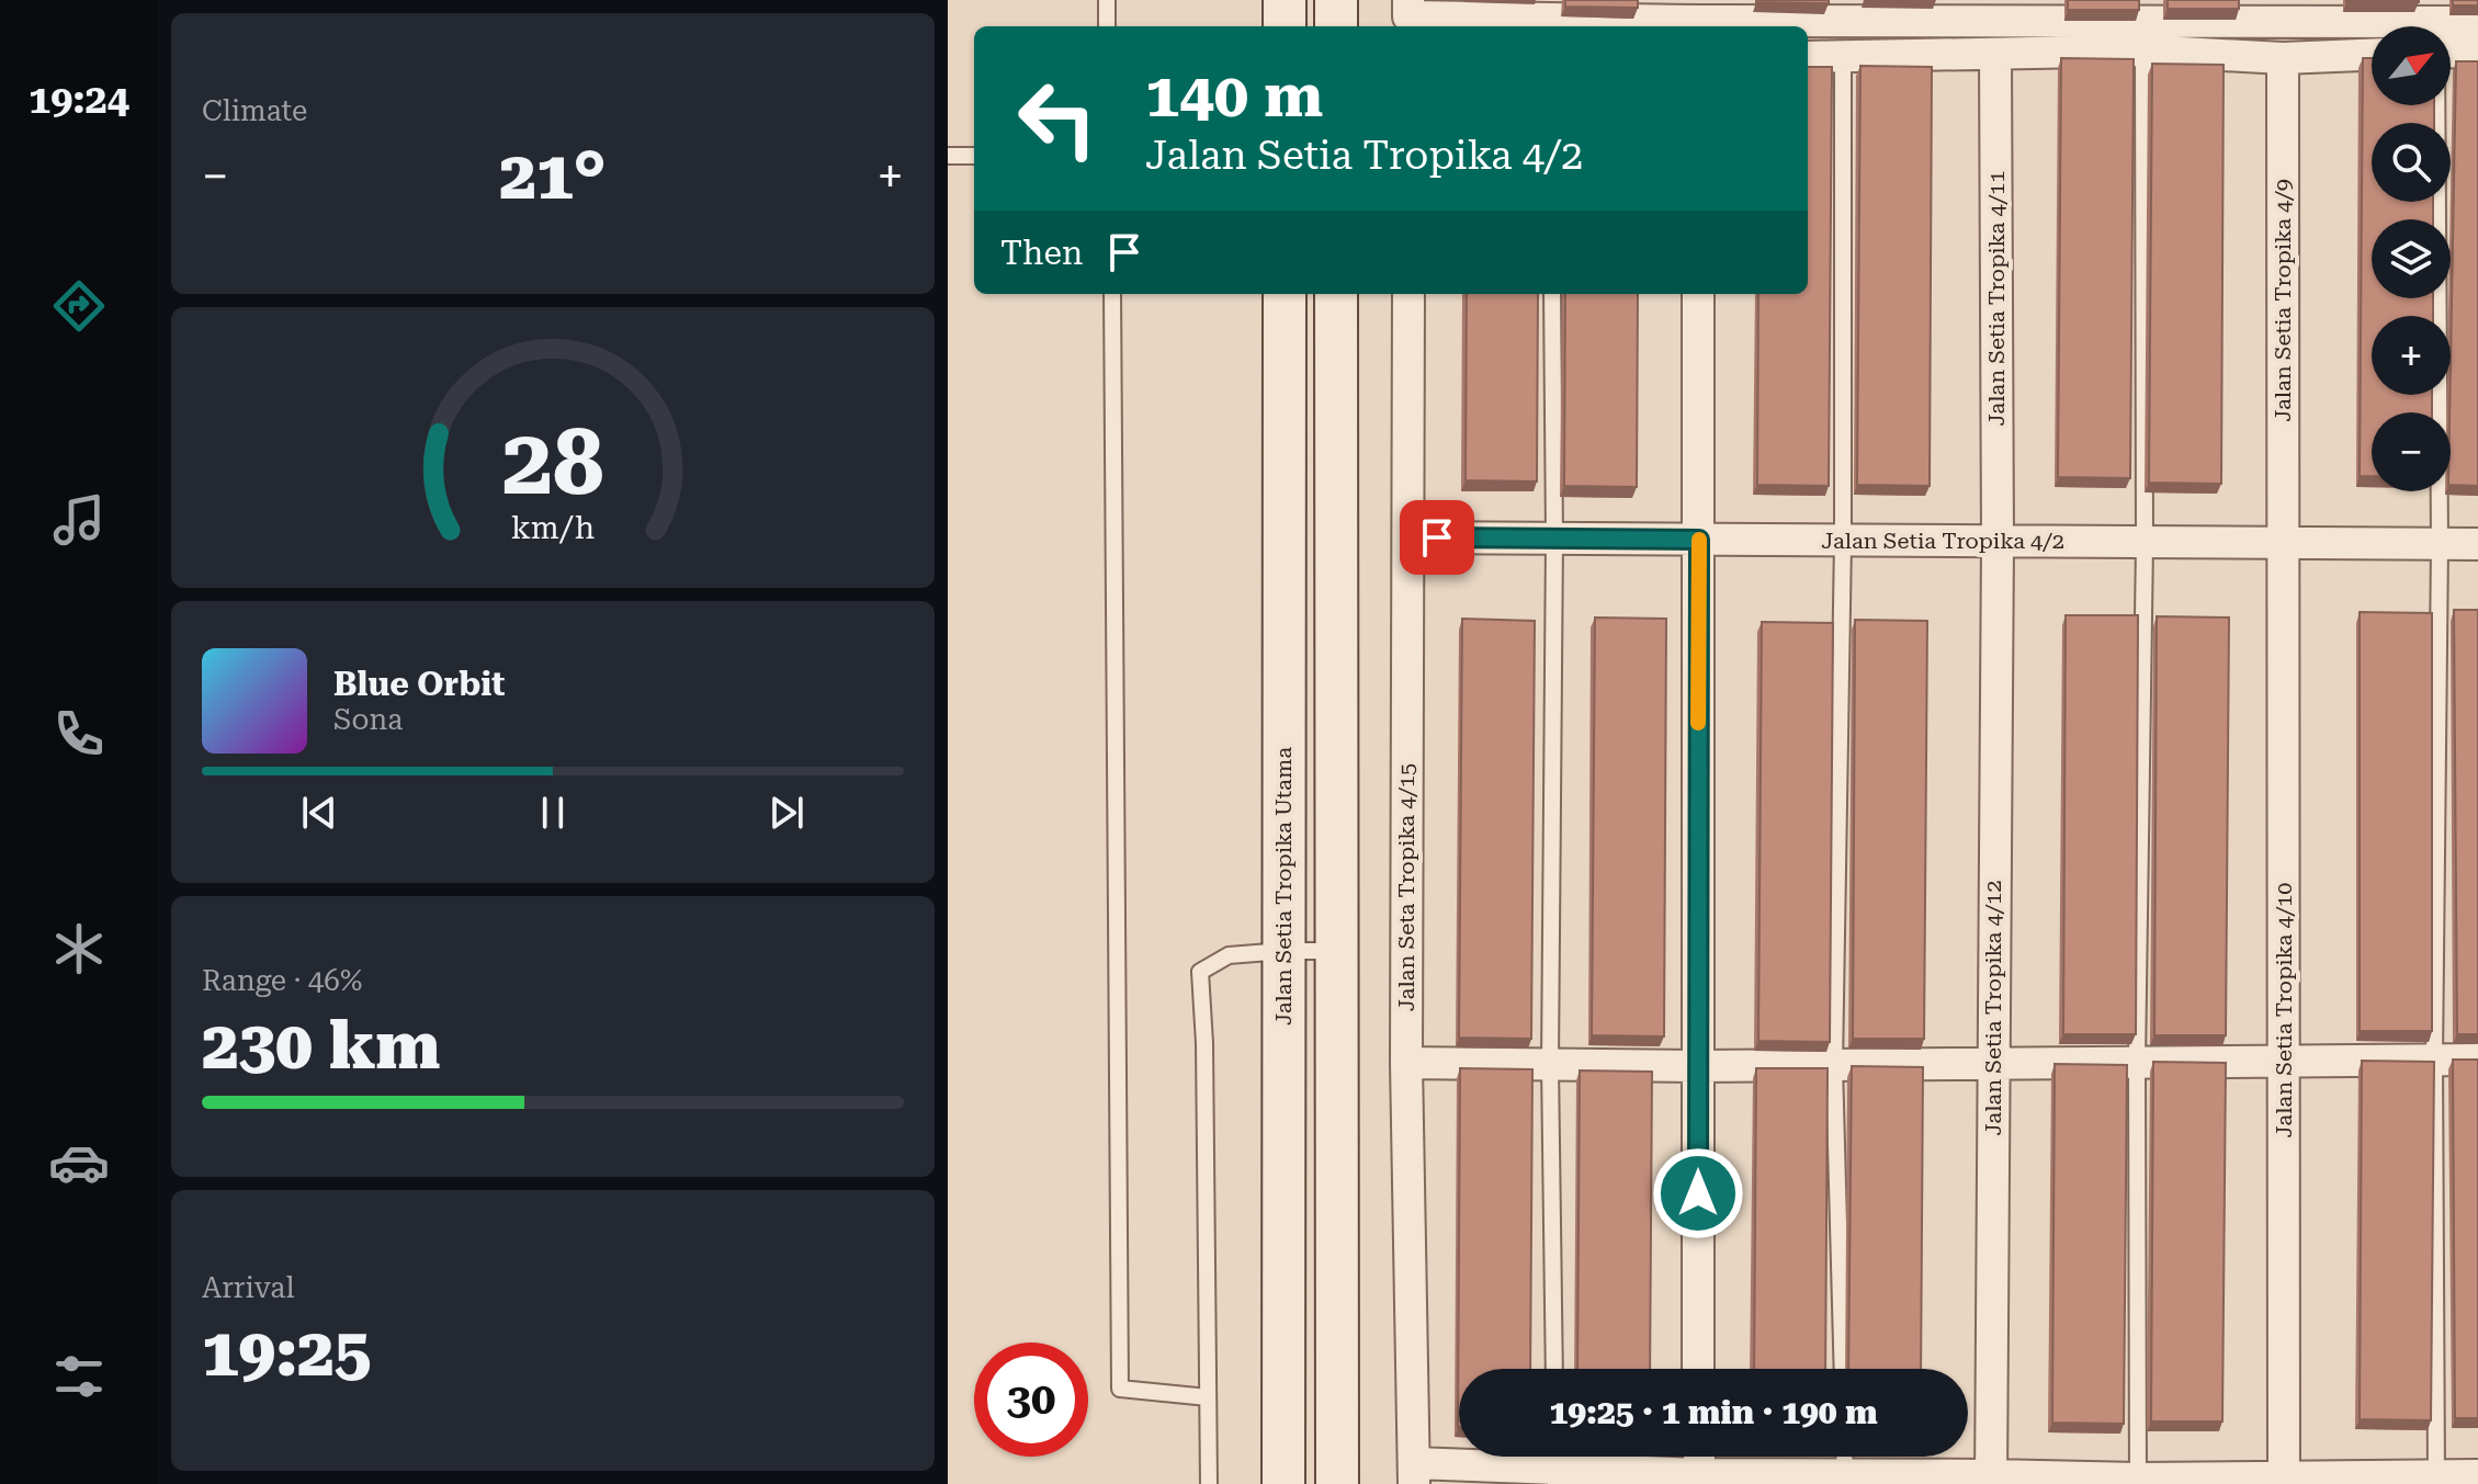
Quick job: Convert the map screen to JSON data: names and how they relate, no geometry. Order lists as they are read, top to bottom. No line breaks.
{"streets":{"main road":["Jalan Setia Tropika Utama"],"street":["Jalan Setia Tropika 4/11","Jalan Setia Tropika 4/9","Jalan Setia Tropika 4/2","Jalan Seta Tropika 4/15","Jalan Setia Tropika 4/12","Jalan Setia Tropika 4/10"]},"crossings":[["Jalan Setia Tropika 4/11","Jalan Setia Tropika 4/2"],["Jalan Setia Tropika 4/11","Jalan Setia Tropika 4/12"],["Jalan Setia Tropika 4/9","Jalan Setia Tropika 4/2"],["Jalan Setia Tropika 4/9","Jalan Setia Tropika 4/10"],["Jalan Setia Tropika 4/2","Jalan Seta Tropika 4/15"],["Jalan Setia Tropika 4/2","Jalan Setia Tropika 4/12"],["Jalan Setia Tropika 4/2","Jalan Setia Tropika 4/10"]],"north":"top right","page":{"tabs":"19:24","tile":["Climate",["Range · 46%","230 km"],["Arrival","19:25"]],"map_buttons":["+","−"],"turn":["140 m","Jalan Setia Tropika 4/2"],"heat":["−","21°","+"],"then":"Then","song":["Blue Orbit","Sona"],"limit":"30","trip":"19:25 · 1 min · 190 m","gauge":["28","km/h"]}}
